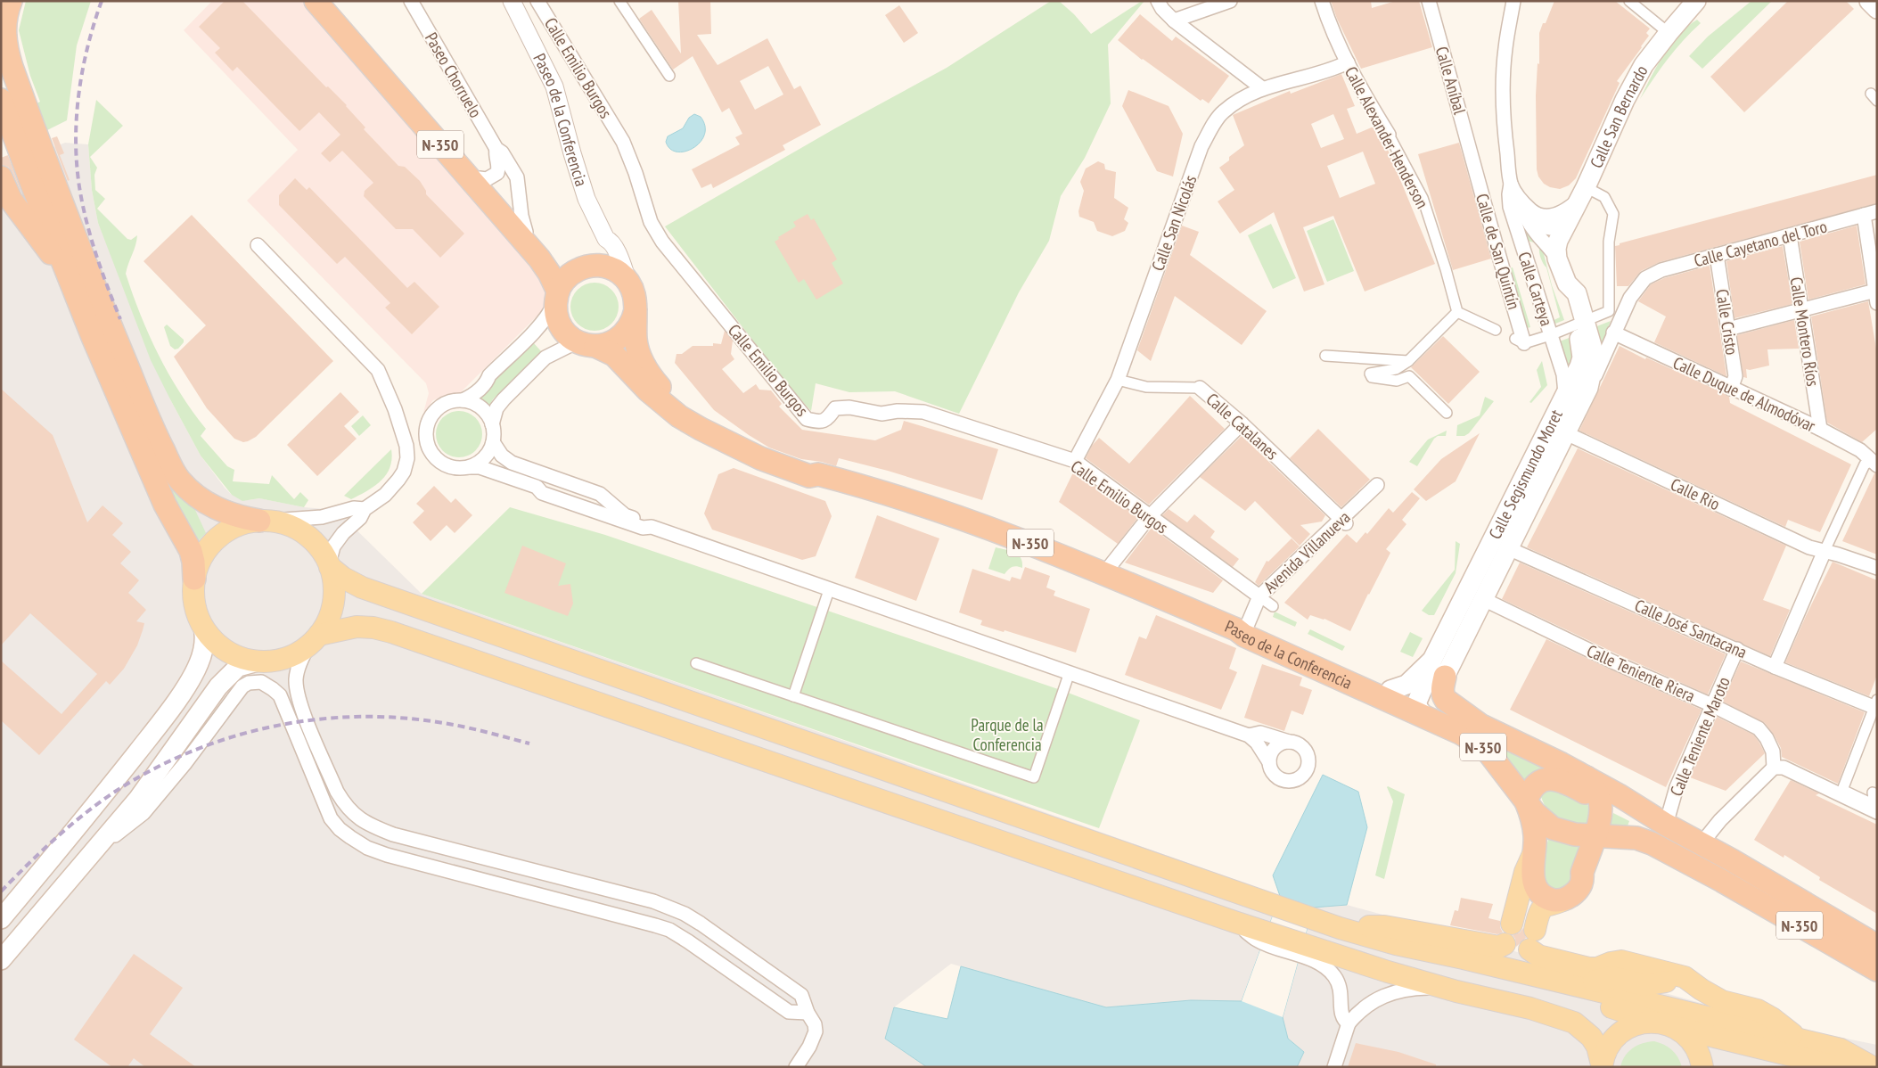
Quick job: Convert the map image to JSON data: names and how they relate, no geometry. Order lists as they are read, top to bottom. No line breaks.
{"streets":{"highway":["Paseo de la Conferencia","N-350"],"main road":["Calle San Bernardo","Calle Segismundo Moret"],"street":["Calle Emilio Burgos","Paseo Chorruelo","Calle Aníbal","Calle Alexander Henderson","Calle San Nicolás","Calle Cayetano del Toro","Calle de San Quintín","Calle Carteya","Calle Cristo","Calle Montero Ríos","Calle Duque de Almodóvar","Calle Catalanes","Calle Rio","Avenida Villanueva","Calle José Santacana","Calle Teniente Riera","Calle Teniente Maroto"]},"crossings":[["Calle Emilio Burgos","Calle San Nicolás"],["Calle Emilio Burgos","Avenida Villanueva"],["Paseo Chorruelo","N-350"],["Calle Aníbal","Calle de San Quintín"],["Calle San Bernardo","Calle Carteya"],["Paseo de la Conferencia","N-350"],["Paseo de la Conferencia","Calle Segismundo Moret"],["Paseo de la Conferencia","Avenida Villanueva"],["Calle Alexander Henderson","Calle San Nicolás"],["N-350","Calle Segismundo Moret"],["N-350","Avenida Villanueva"],["N-350","Calle Teniente Maroto"],["Calle San Nicolás","Calle Catalanes"],["Calle Cayetano del Toro","Calle Cristo"],["Calle Cayetano del Toro","Calle Montero Ríos"],["Calle Carteya","Calle Segismundo Moret"],["Calle Cristo","Calle Duque de Almodóvar"],["Calle Montero Ríos","Calle Duque de Almodóvar"],["Calle Catalanes","Avenida Villanueva"],["Calle Segismundo Moret","Calle Rio"],["Calle Segismundo Moret","Calle José Santacana"],["Calle Segismundo Moret","Calle Teniente Riera"],["Calle José Santacana","Calle Teniente Maroto"],["Calle Teniente Riera","Calle Teniente Maroto"]],"parks":["Parque de la Conferencia"]}
